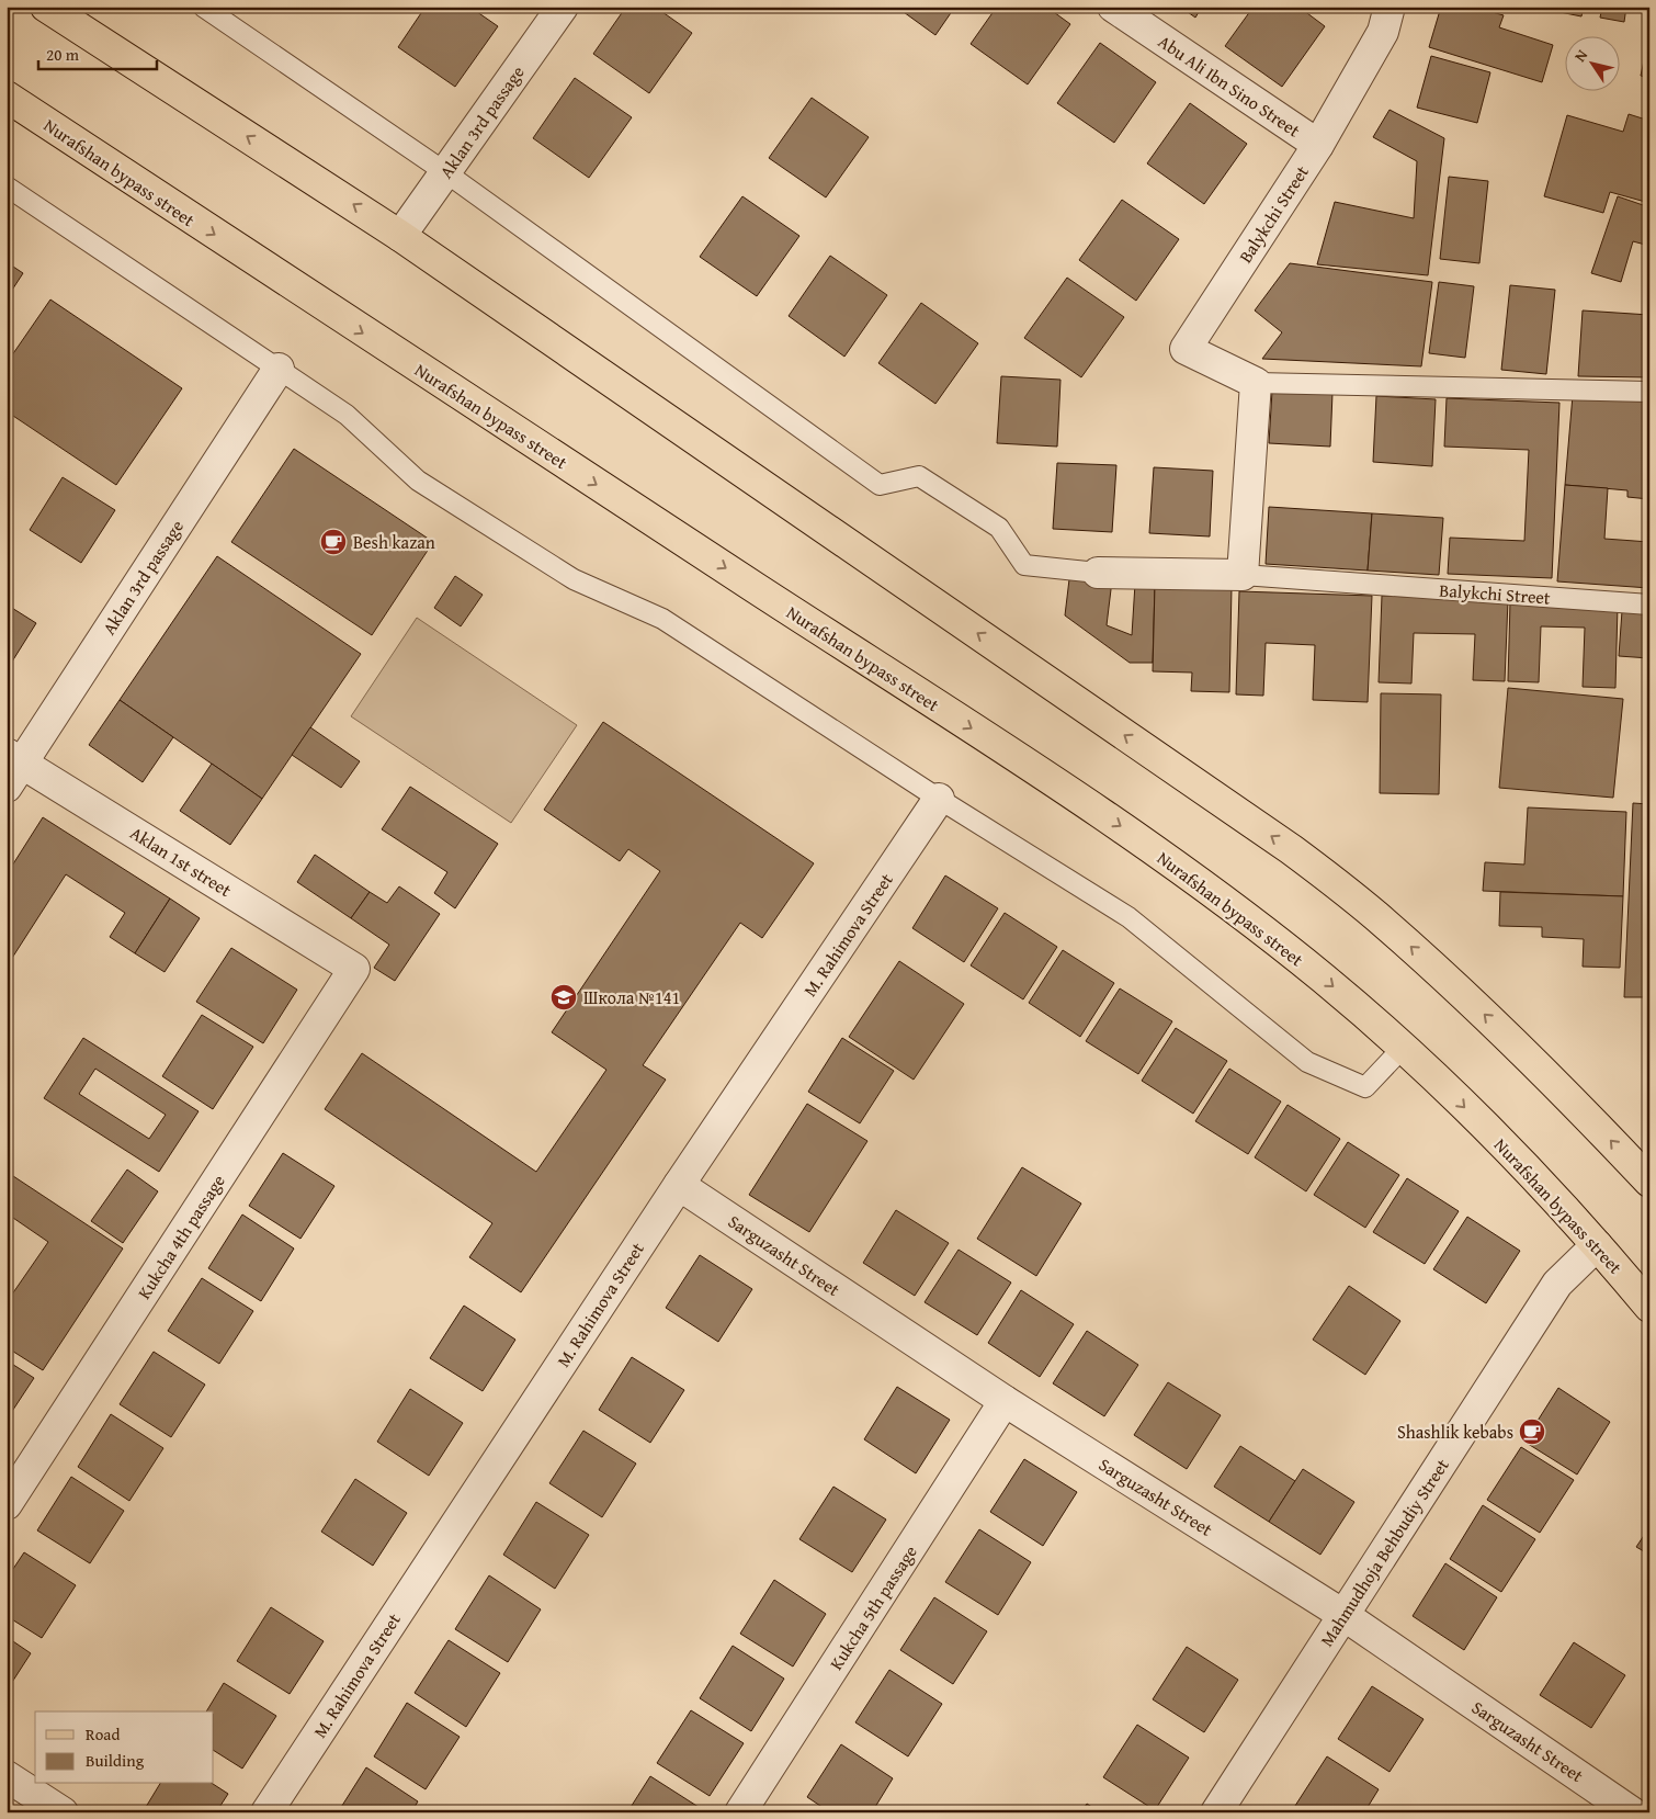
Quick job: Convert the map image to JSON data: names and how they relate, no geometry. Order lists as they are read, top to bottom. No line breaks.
{"streets":{"main road":["Nurafshan bypass street"],"street":["Abu Ali Ibn Sino Street","Аklаn 3rd passage","Balykchi Street","Aklan 1st street","M. Rahimova Street","Kukcha 4th passage","Sarguzasht Street","Mahmudhoja Behbudiy Street","Kukcha 5th passage"]},"crossings":[["Abu Ali Ibn Sino Street","Balykchi Street"],["Аklаn 3rd passage","Aklan 1st street"],["Nurafshan bypass street","Mahmudhoja Behbudiy Street"],["Aklan 1st street","Kukcha 4th passage"],["M. Rahimova Street","Sarguzasht Street"],["Sarguzasht Street","Mahmudhoja Behbudiy Street"],["Sarguzasht Street","Kukcha 5th passage"]],"places":{"cafe":["Besh kazan","Shashlik kebabs"],"school or university":["Школа №141"]},"legend":["Road","Building"],"scale_bar":"20 m","north":"top left"}
